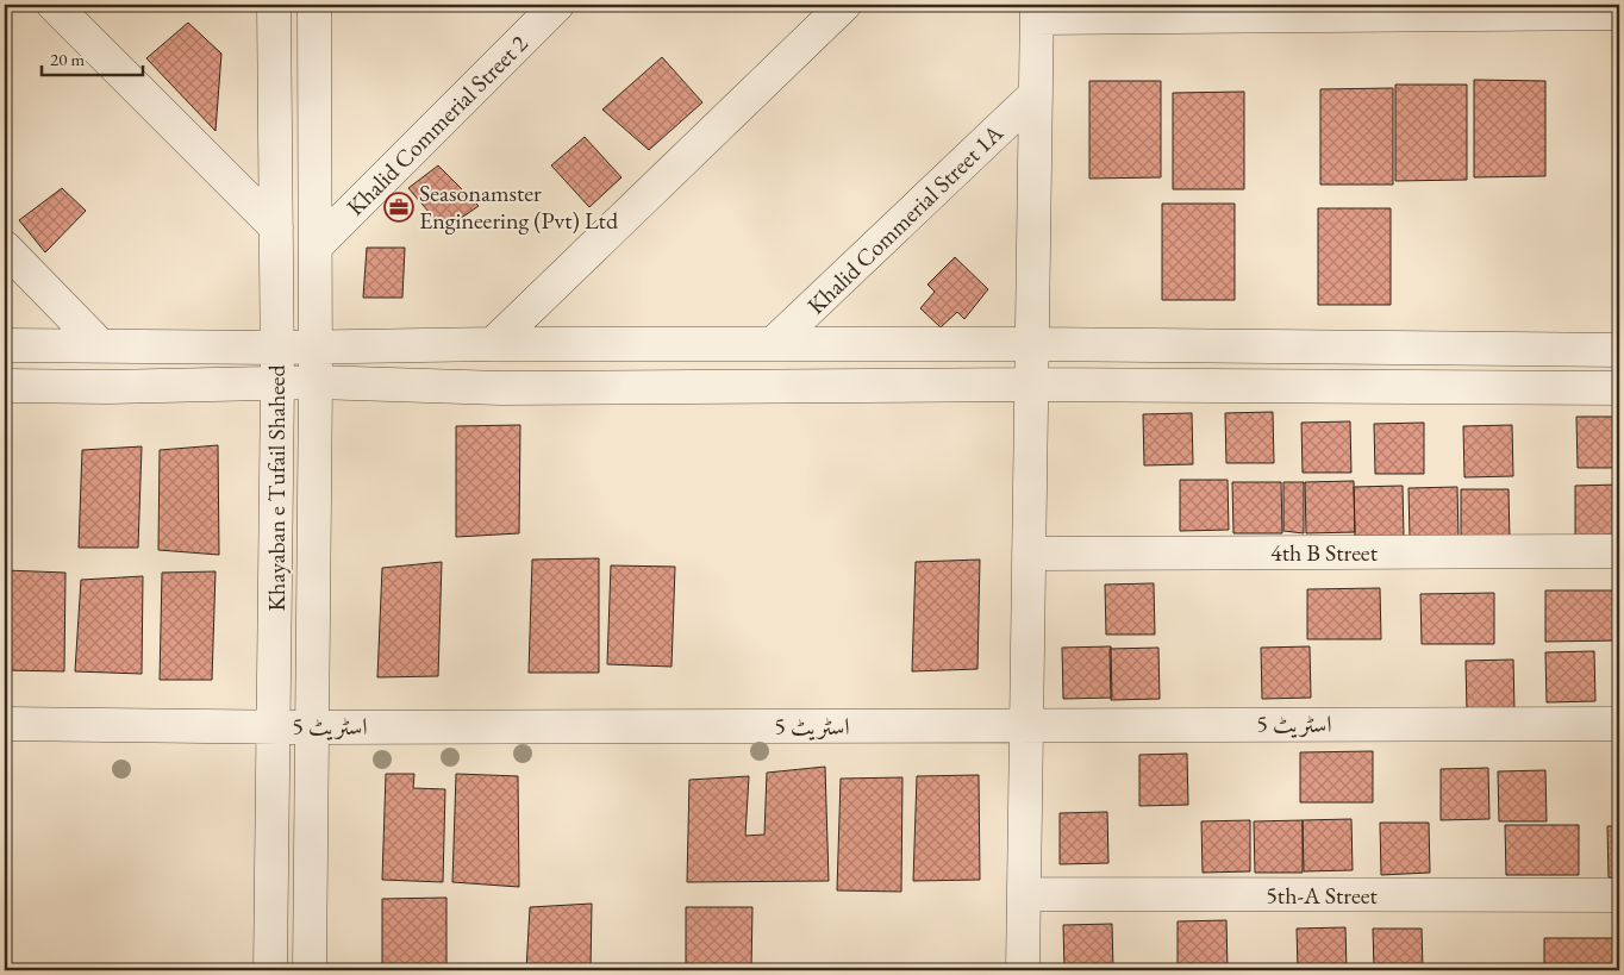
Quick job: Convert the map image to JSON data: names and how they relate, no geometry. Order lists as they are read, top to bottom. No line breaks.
{"streets":{"street":["Khalid Commerial Street 2","Khalid Commerial Street 1A","Khayaban e Tufail Shaheed","4th B Street","اسٹریٹ 5","5th-A Street"]},"crossings":[["Khalid Commerial Street 2","Khayaban e Tufail Shaheed"],["Khayaban e Tufail Shaheed","اسٹریٹ 5"]],"places":{"office":["Seasonamster Engineering (Pvt) Ltd"]},"scale_bar":"20 m"}
